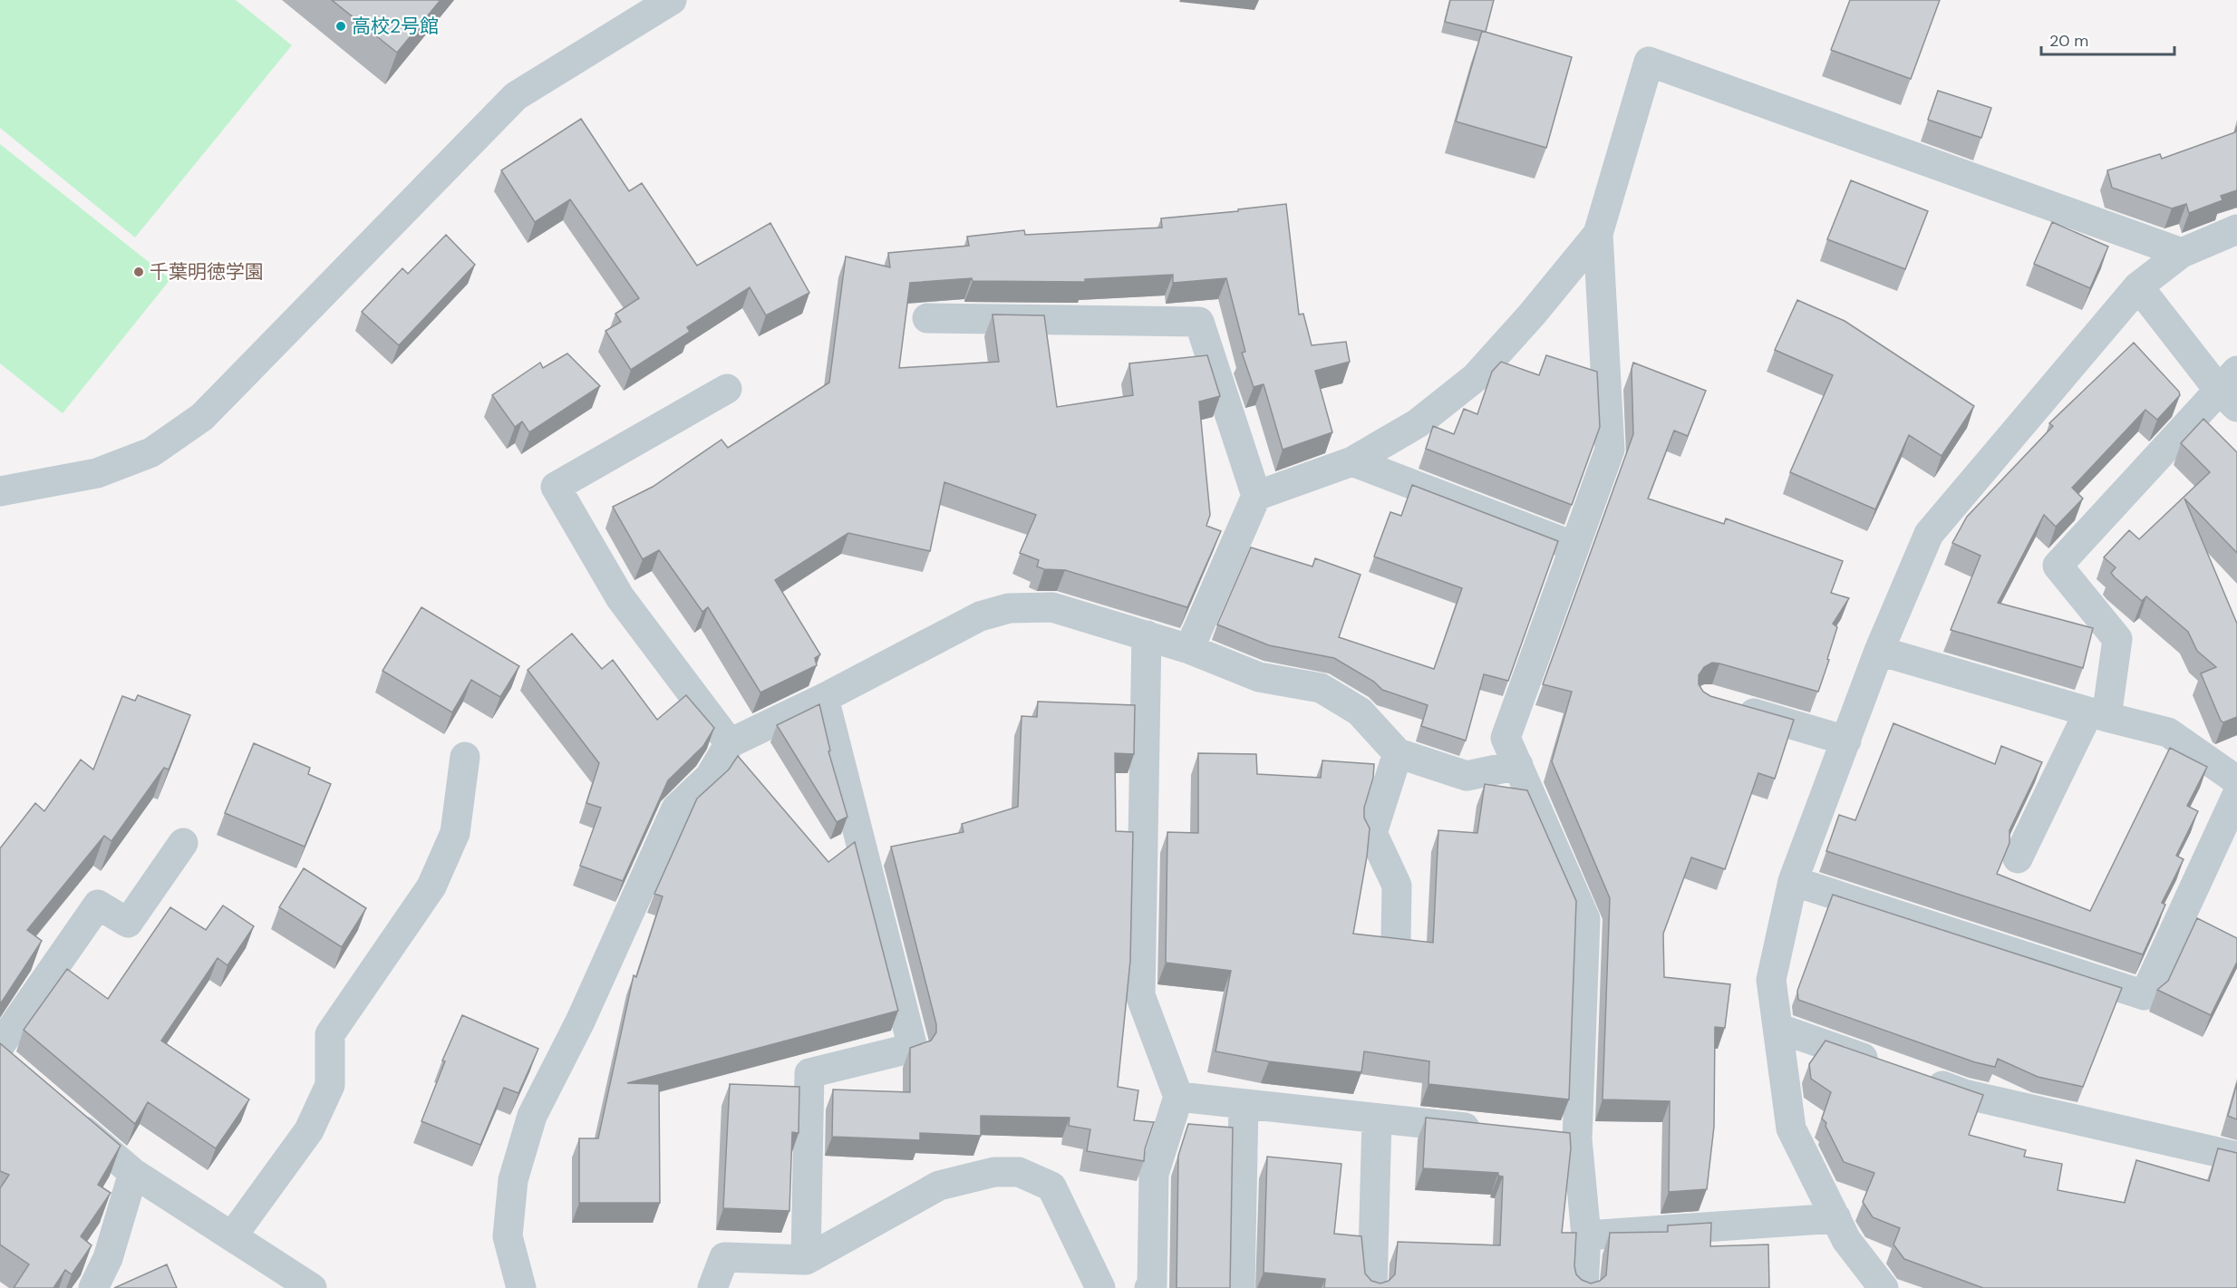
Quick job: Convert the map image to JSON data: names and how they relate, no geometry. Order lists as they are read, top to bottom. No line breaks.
{"places":["高校2号館","千葉明徳学園"],"scale_bar":"20 m"}
